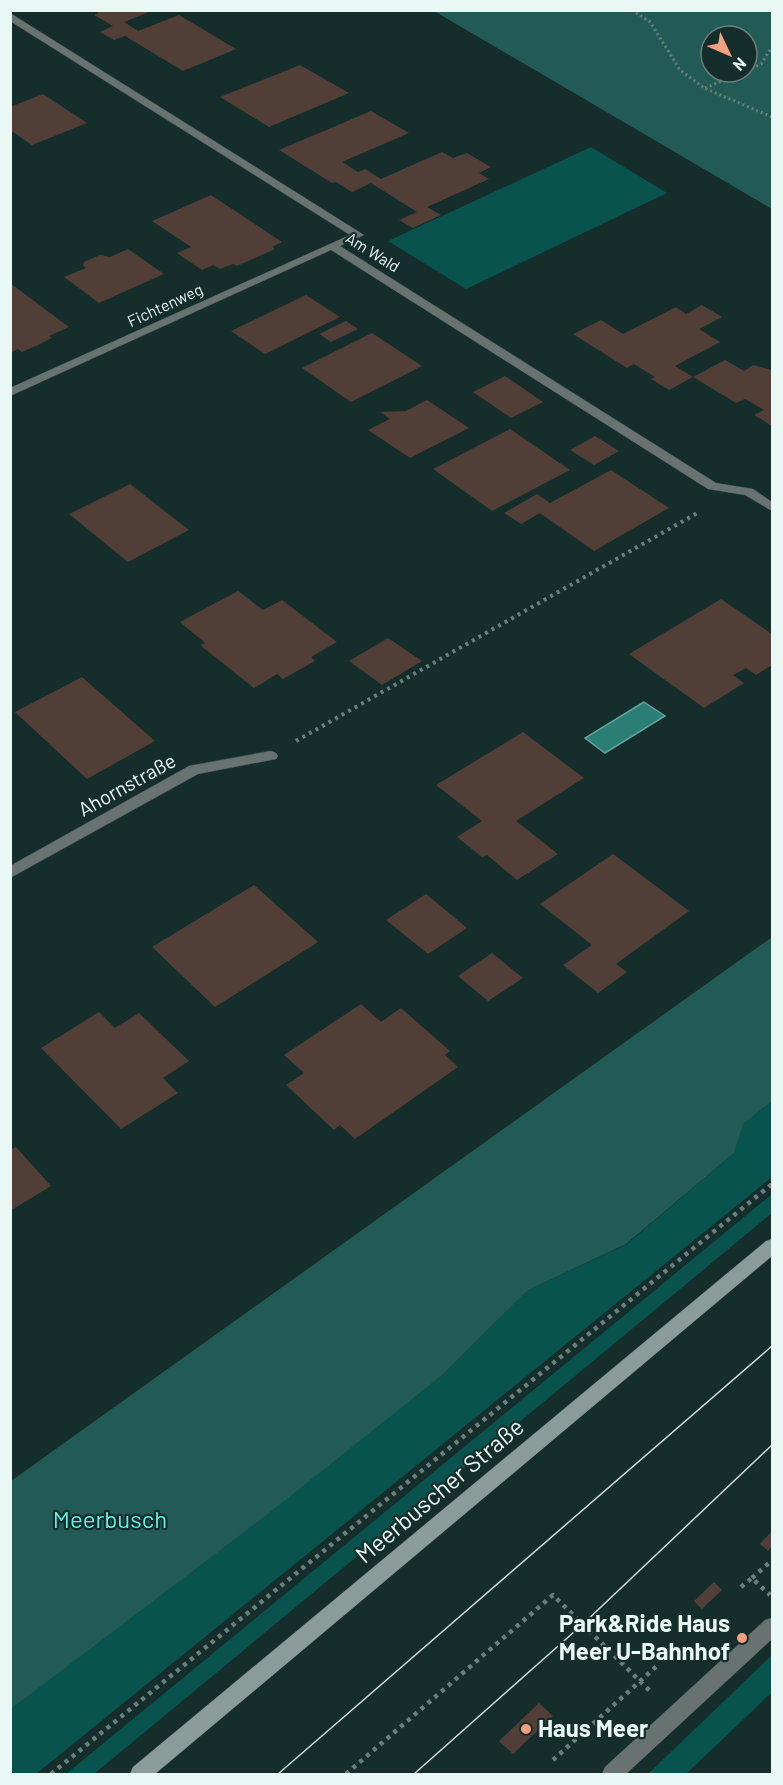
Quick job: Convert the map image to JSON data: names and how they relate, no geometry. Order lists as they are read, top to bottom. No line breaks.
{"streets":{"main road":["Meerbuscher Straße"],"street":["Am Wald","Fichtenweg","Ahornstraße"]},"crossings":[["Am Wald","Fichtenweg"]],"parks":["Meerbusch"],"places":["Park&Ride Haus Meer U-Bahnhof","Haus Meer"],"north":"bottom right"}
